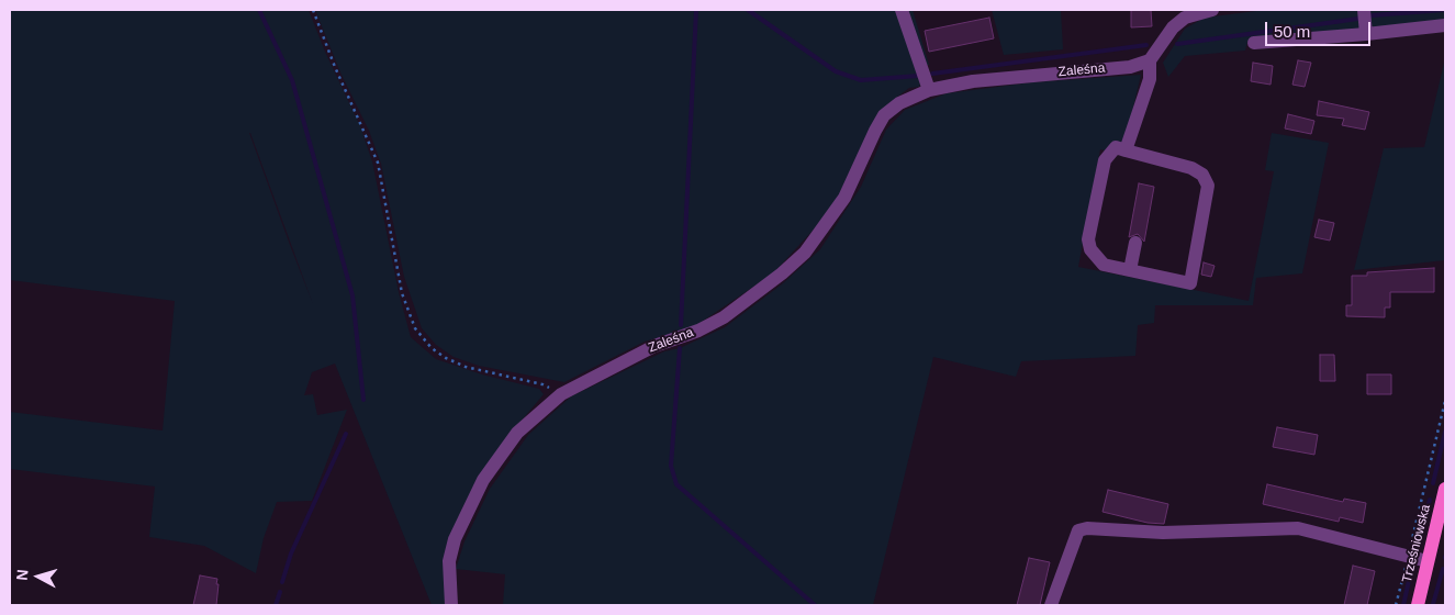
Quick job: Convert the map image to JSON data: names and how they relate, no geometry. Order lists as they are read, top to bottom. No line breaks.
{"streets":{"main road":["Trześniowska"],"street":["Zaleśna"]},"scale_bar":"50 m","north":"left"}
